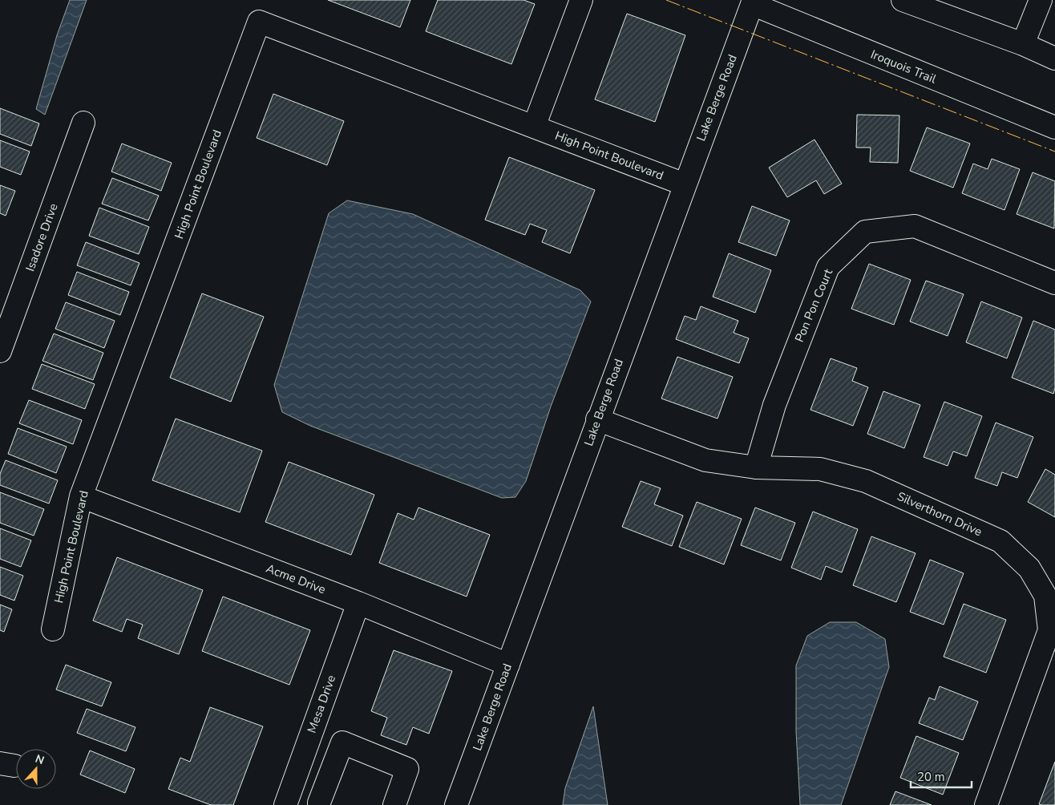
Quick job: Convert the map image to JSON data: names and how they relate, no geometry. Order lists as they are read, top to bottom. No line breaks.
{"streets":{"street":["Iroquois Trail","Lake Berge Road","High Point Boulevard","Isadore Drive","Pon Pon Court","Silverthorn Drive","Acme Drive","Mesa Drive"]},"crossings":[["Iroquois Trail","Lake Berge Road"],["Lake Berge Road","High Point Boulevard"],["Lake Berge Road","Silverthorn Drive"],["Lake Berge Road","Acme Drive"],["High Point Boulevard","Acme Drive"],["Pon Pon Court","Silverthorn Drive"],["Acme Drive","Mesa Drive"]],"scale_bar":"20 m","north":"top"}
